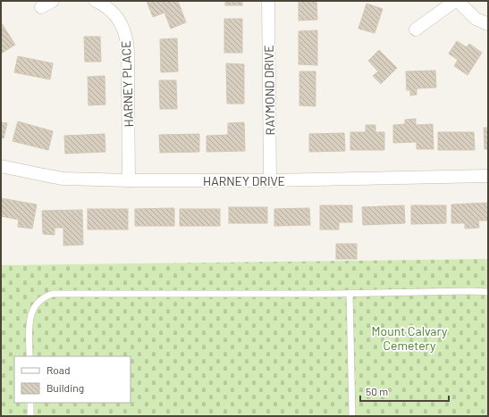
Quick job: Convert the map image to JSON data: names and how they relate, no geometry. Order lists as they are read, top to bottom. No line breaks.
{"streets":{"street":["HARNEY PLACE","RAYMOND DRIVE","HARNEY DRIVE"]},"crossings":[["HARNEY PLACE","HARNEY DRIVE"],["RAYMOND DRIVE","HARNEY DRIVE"]],"parks":["Mount Calvary Cemetery"],"legend":["Road","Building"],"scale_bar":"50 m"}
